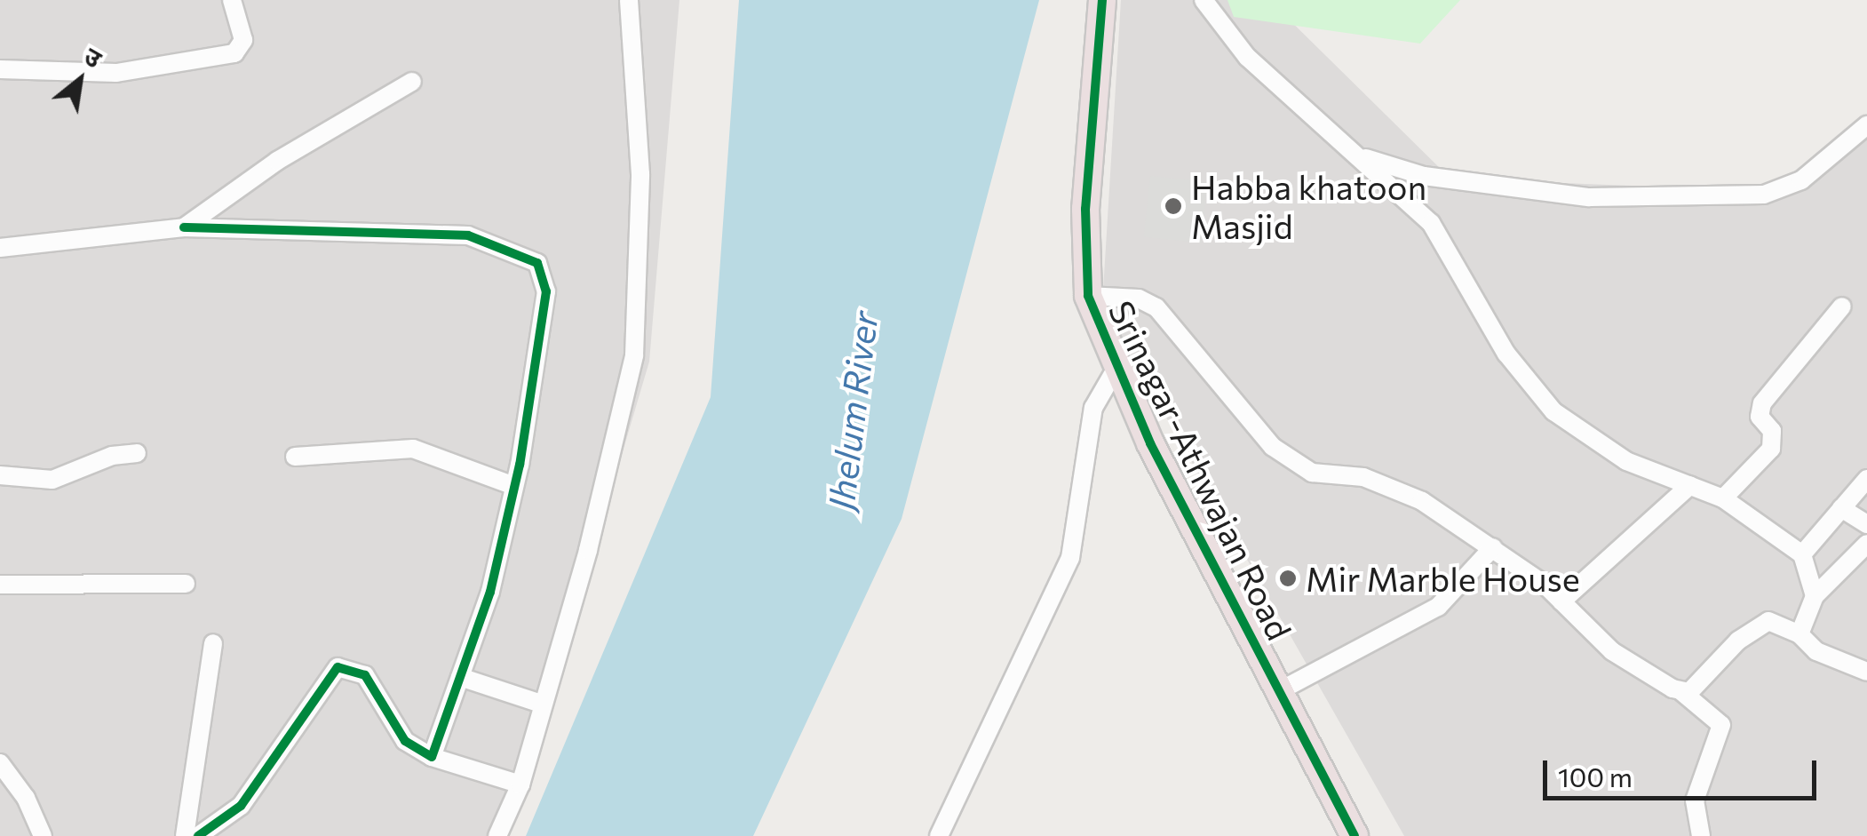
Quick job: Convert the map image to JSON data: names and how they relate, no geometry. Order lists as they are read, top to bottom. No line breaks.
{"streets":{"highway":["Srinagar-Athwajan Road"]},"water":["Jhelum River"],"places":["Habba khatoon Masjid","Mir Marble House"],"scale_bar":"100 m","north":"top right"}
